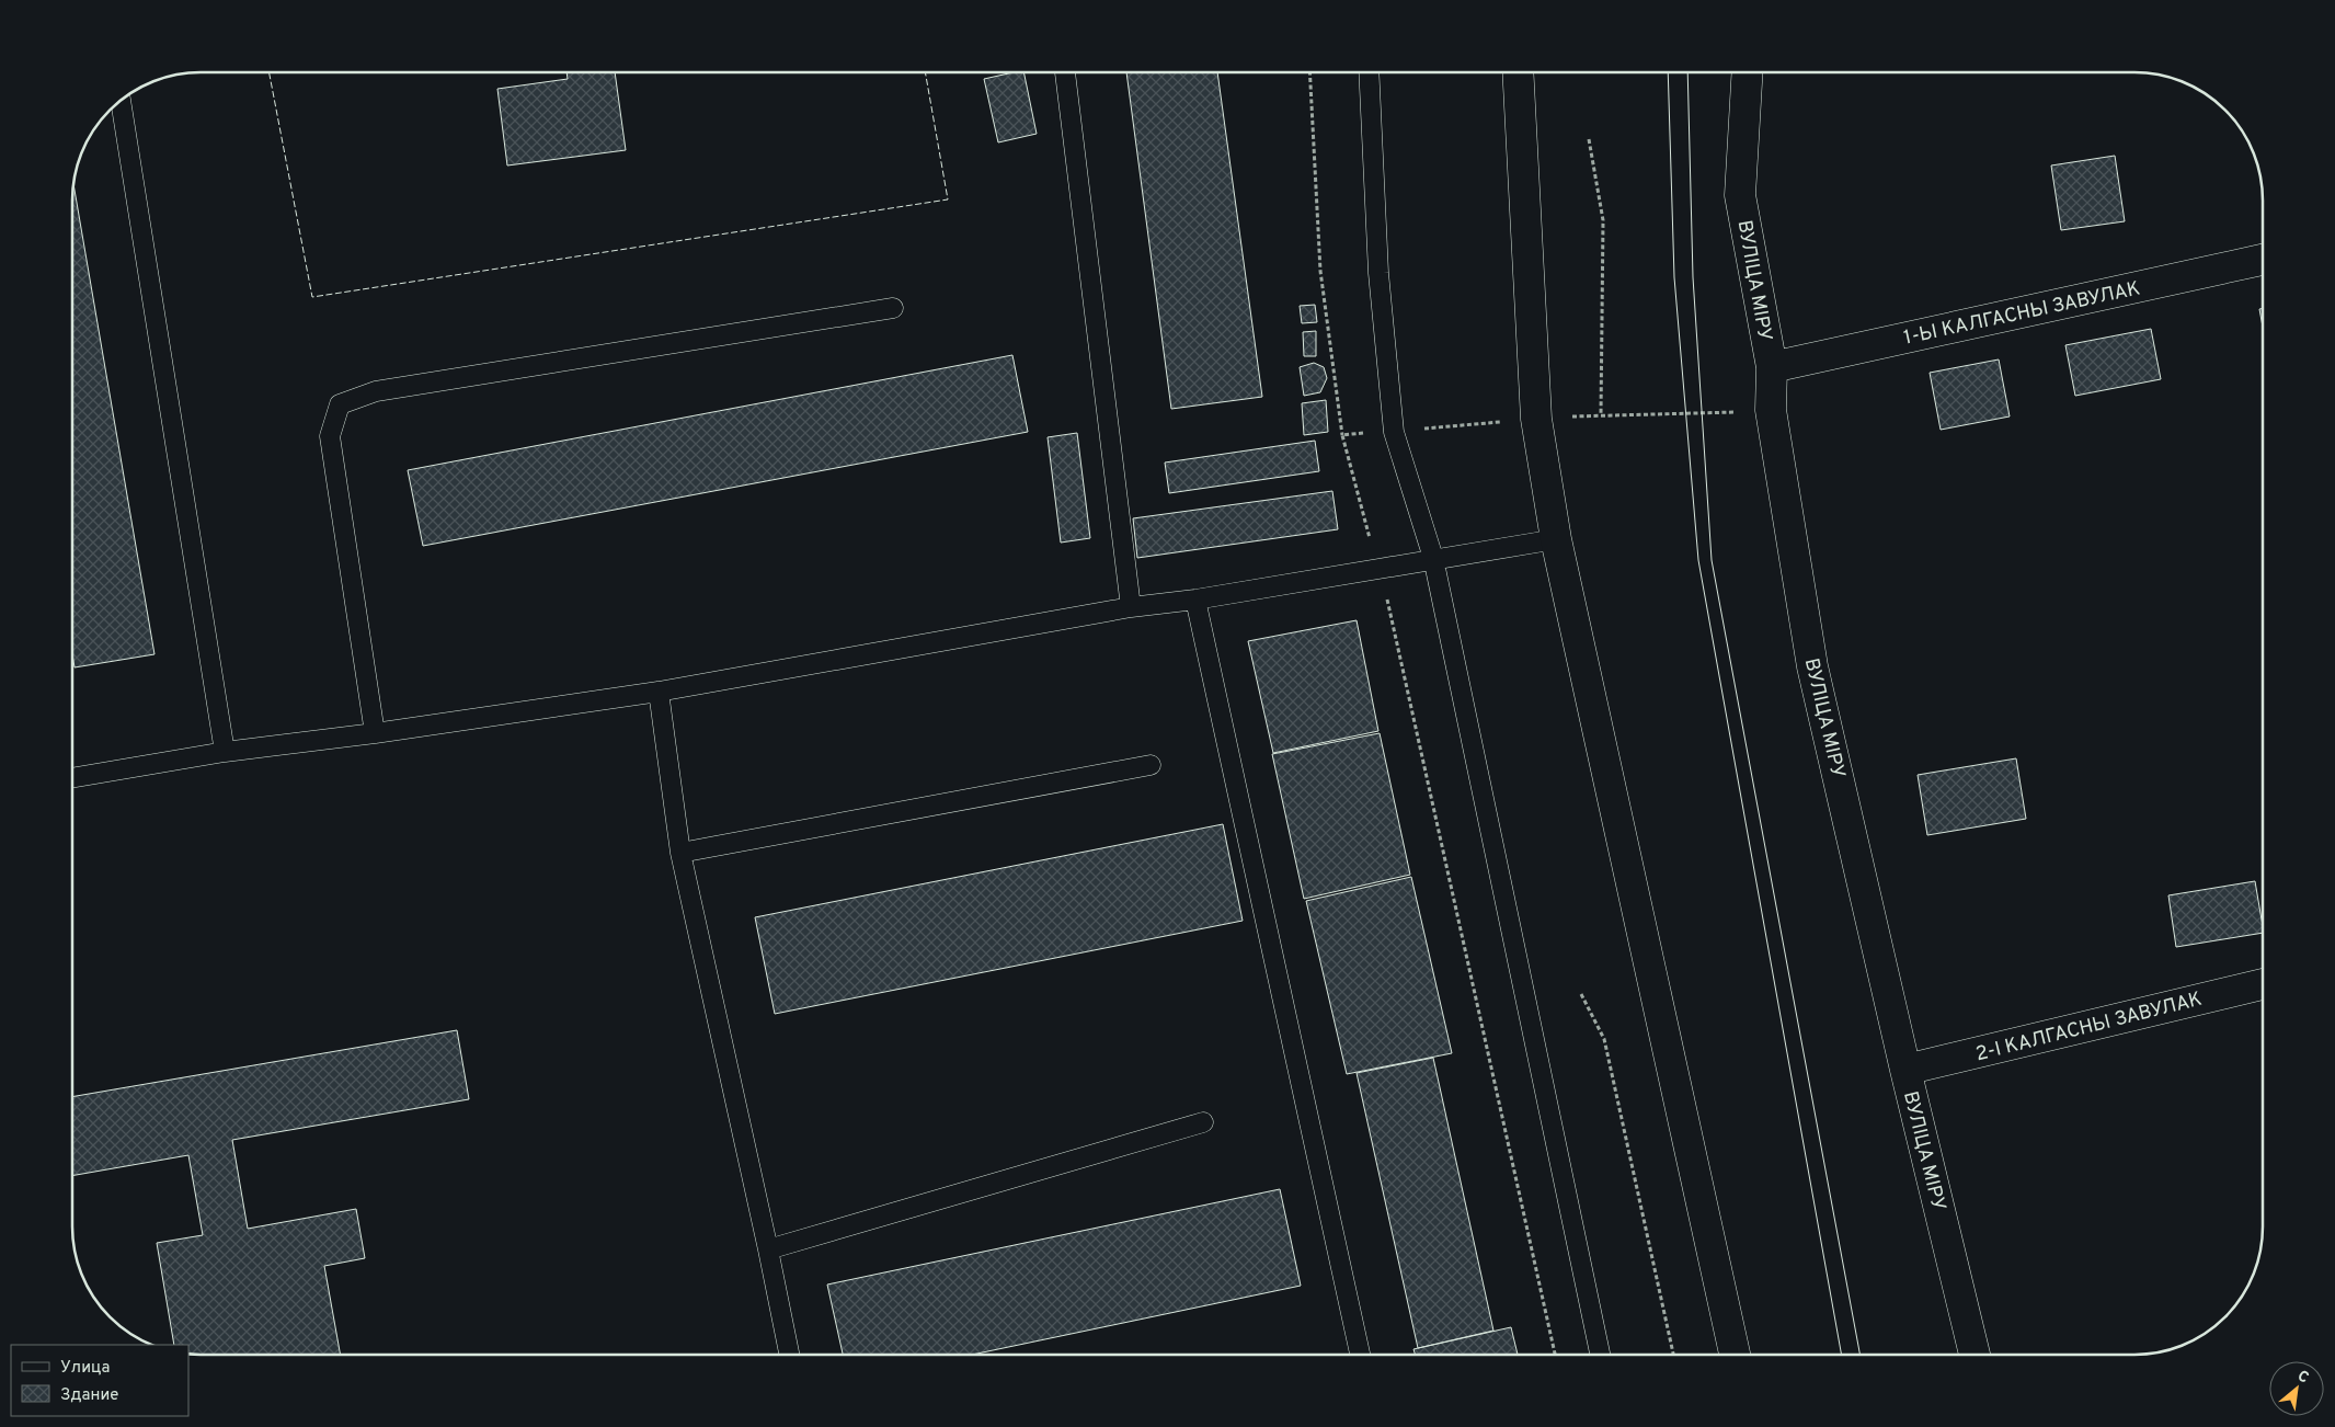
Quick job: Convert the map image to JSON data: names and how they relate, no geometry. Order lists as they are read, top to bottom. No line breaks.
{"streets":{"street":["ВУЛІЦА МІРУ","1-Ы КАЛГАСНЫ ЗАВУЛАК","2-І КАЛГАСНЫ ЗАВУЛАК"]},"crossings":[["ВУЛІЦА МІРУ","1-Ы КАЛГАСНЫ ЗАВУЛАК"],["ВУЛІЦА МІРУ","2-І КАЛГАСНЫ ЗАВУЛАК"]],"legend":["Улица","Здание"],"north":"top right"}
